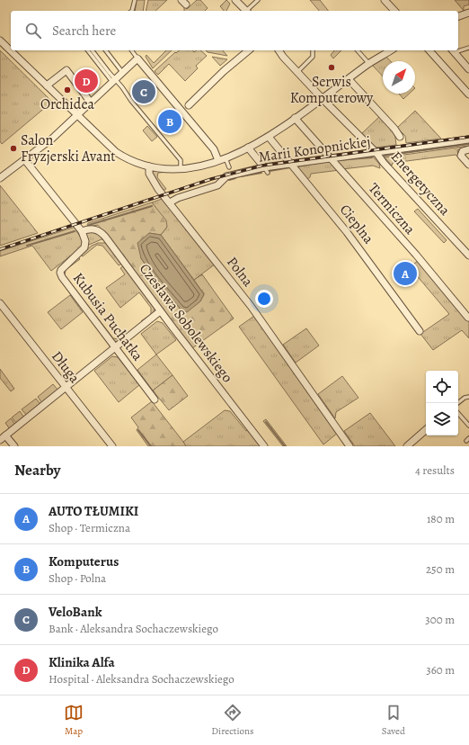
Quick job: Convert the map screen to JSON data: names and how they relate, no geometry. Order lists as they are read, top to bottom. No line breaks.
{"streets":{"street":["Marii Konopnickiej","Energetyczna","Termiczna","Cieplna","Polna","Kubusia Puchatka","Czesława Sobolewskiego","Długa"]},"crossings":[["Marii Konopnickiej","Energetyczna"],["Marii Konopnickiej","Termiczna"],["Marii Konopnickiej","Cieplna"],["Marii Konopnickiej","Polna"],["Kubusia Puchatka","Czesława Sobolewskiego"]],"places":["Serwis Komputerowy","Orchidea","Salon Fryzjerski Avant"],"north":"top right","page":{"search":"Search here","pins":["D","C","B","A"],"heading":["Nearby","4 results"],"list":[{"mark":"A","name":"AUTO TŁUMIKI","note":"Shop · Termiczna","value":"180 m"},{"mark":"B","name":"Komputerus","note":"Shop · Polna","value":"250 m"},{"mark":"C","name":"VeloBank","note":"Bank · Aleksandra Sochaczewskiego","value":"300 m"},{"mark":"D","name":"Klinika Alfa","note":"Hospital · Aleksandra Sochaczewskiego","value":"360 m"}],"nav":["Map","Directions","Saved"]}}
